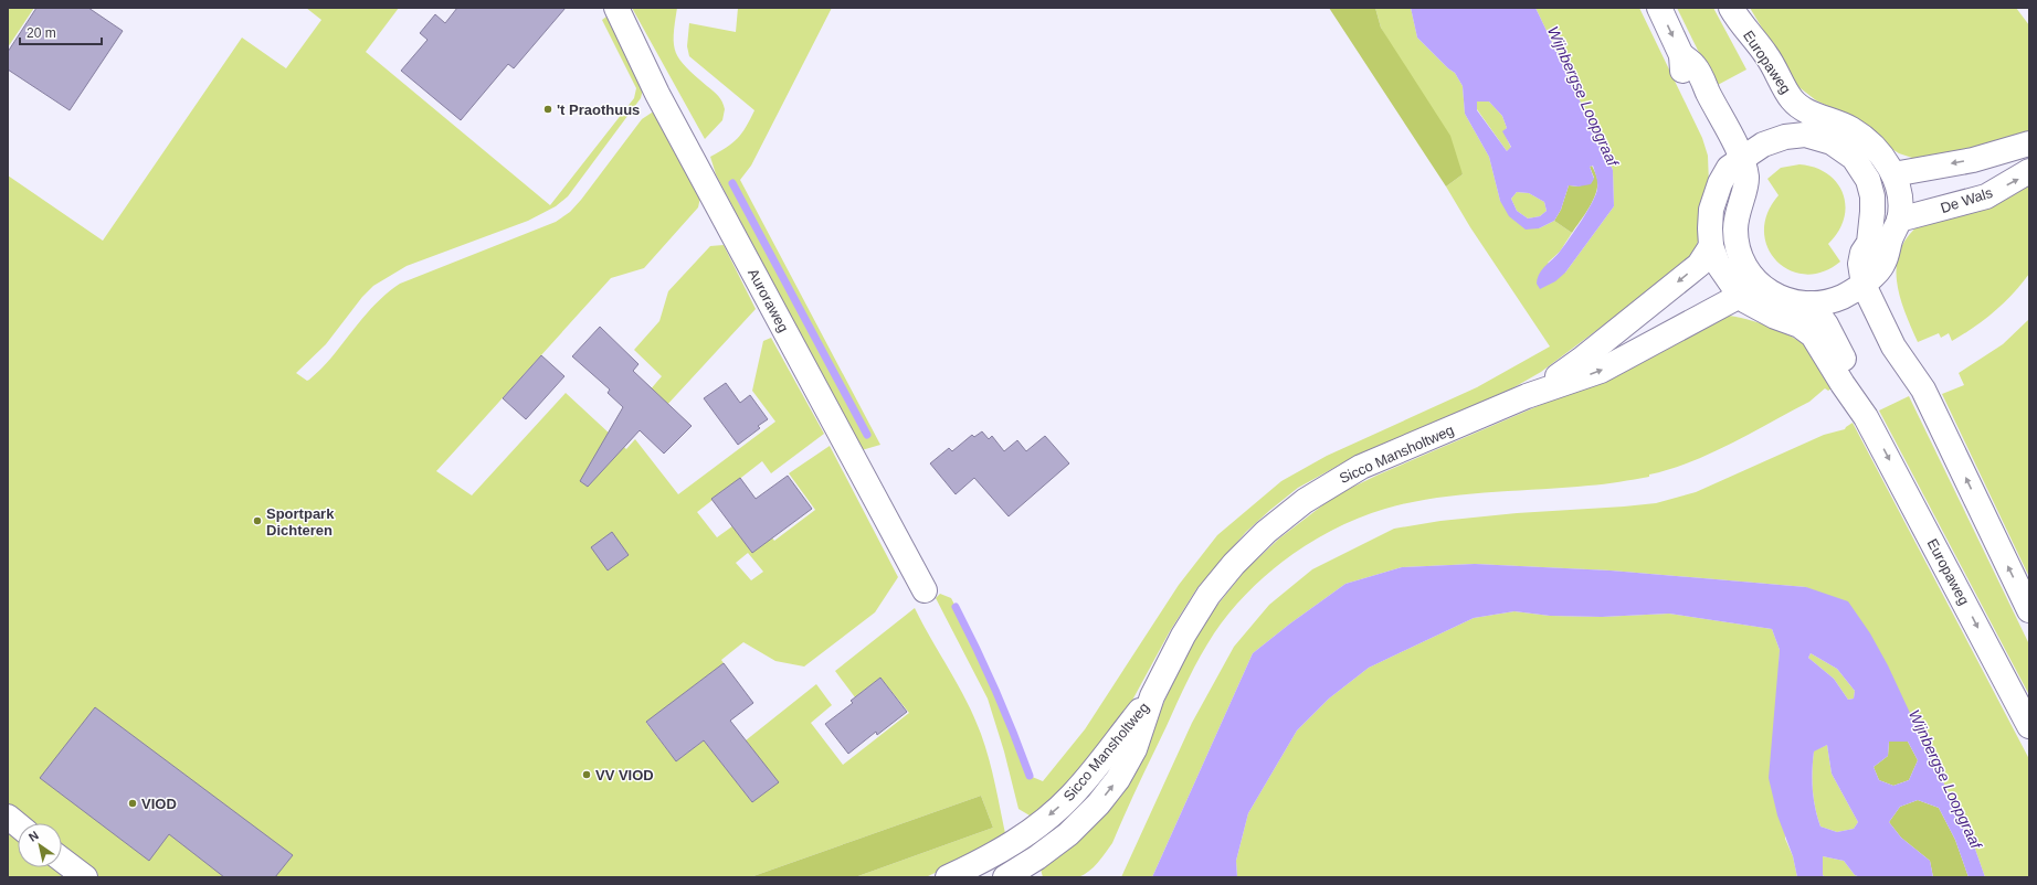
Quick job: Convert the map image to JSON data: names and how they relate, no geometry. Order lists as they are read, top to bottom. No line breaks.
{"streets":{"street":["Europaweg","De Wals","Auroraweg","Sicco Mansholtweg"]},"crossings":[["Europaweg","Sicco Mansholtweg"]],"water":["Wijnbergse Loopgraaf"],"places":["'t Praothuus","Sportpark Dichteren","VV VIOD","VIOD"],"scale_bar":"20 m","north":"top left"}
